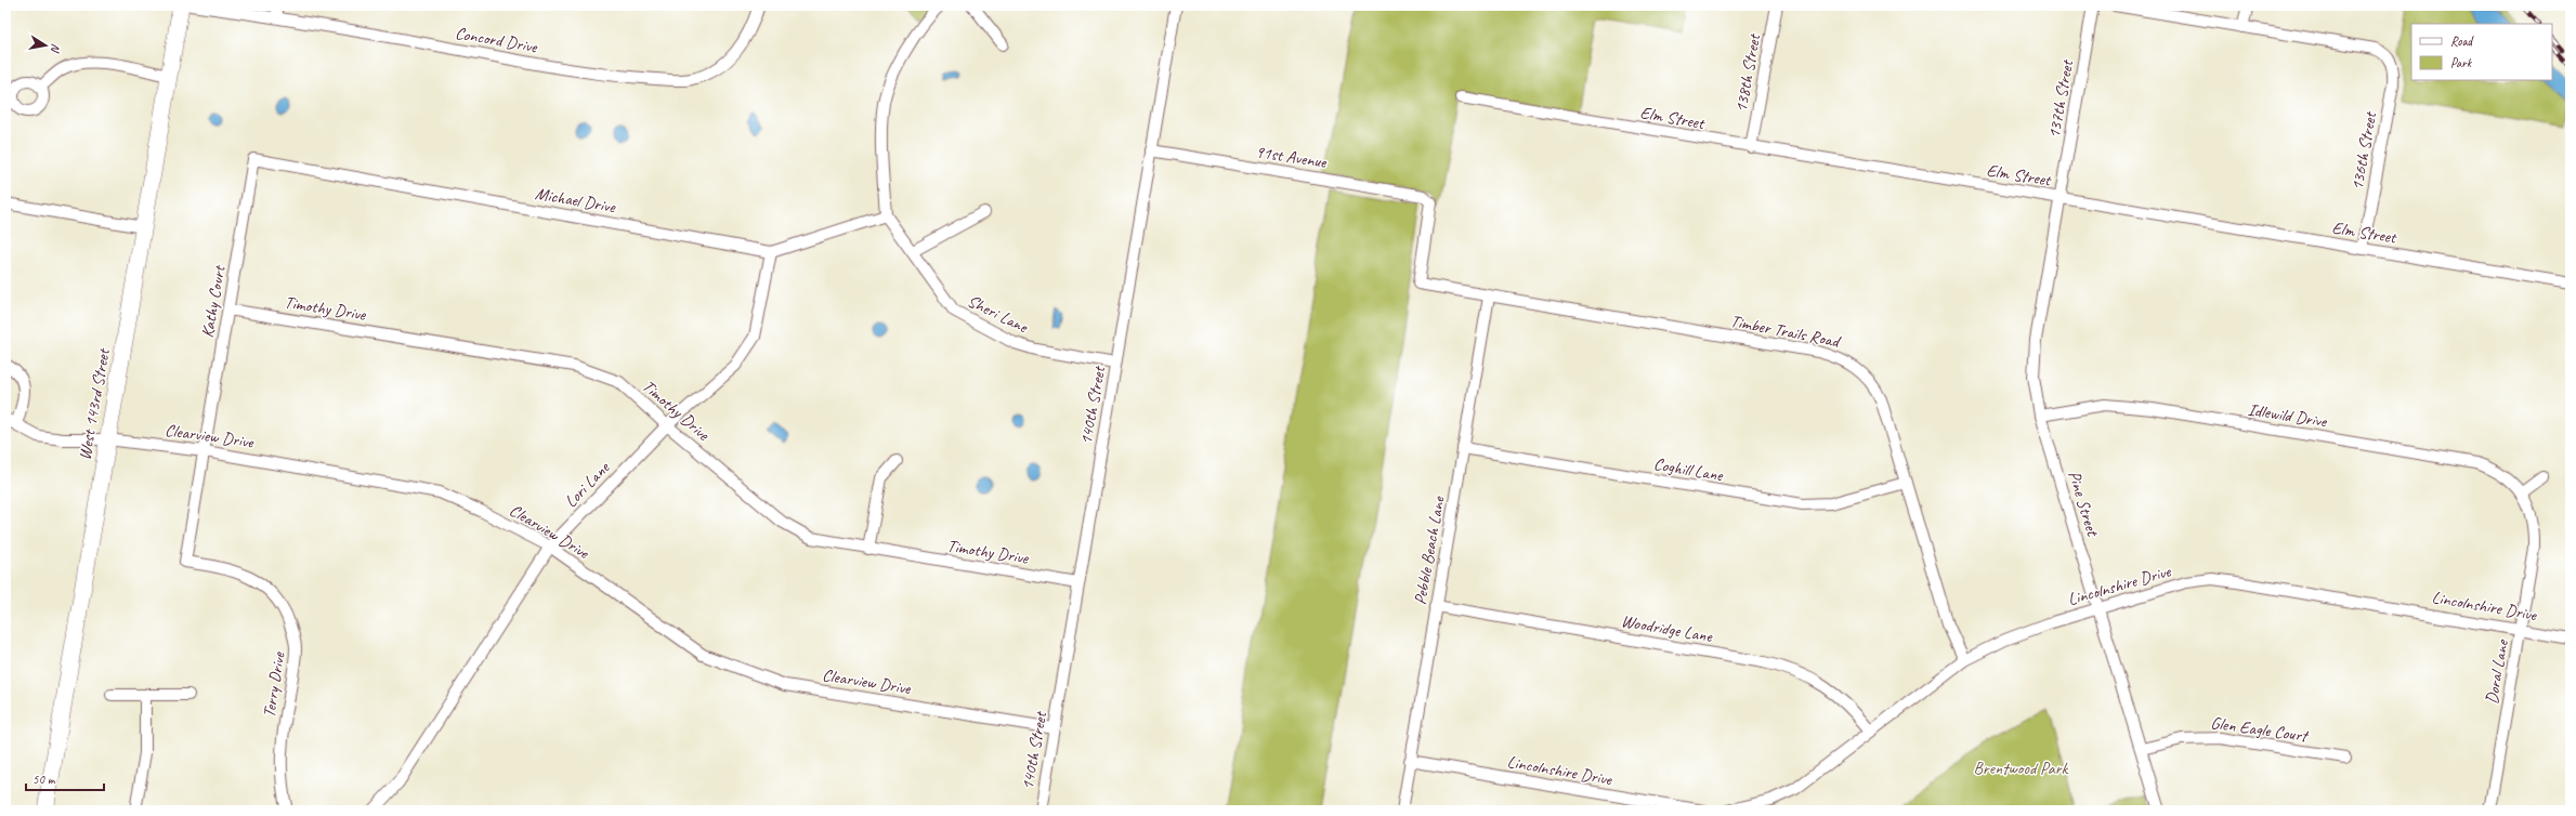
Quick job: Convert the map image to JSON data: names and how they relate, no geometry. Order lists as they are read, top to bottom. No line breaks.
{"streets":{"main road":["West 143rd Street"],"street":["Concord Drive","138th Street","137th Street","Elm Street","136th Street","91st Avenue","Michael Drive","Kathy Court","Timothy Drive","Sheri Lane","Timber Trails Road","140th Street","Idlewild Drive","Clearview Drive","Coghill Lane","Lori Lane","Pine Street","Pebble Beach Lane","Lincolnshire Drive","Woodridge Lane","Doral Lane","Terry Drive","Glen Eagle Court"]},"crossings":[["138th Street","Elm Street"],["137th Street","Elm Street"],["137th Street","Pine Street"],["Elm Street","136th Street"],["Elm Street","Pine Street"],["91st Avenue","Timber Trails Road"],["91st Avenue","140th Street"],["Michael Drive","Kathy Court"],["Michael Drive","Sheri Lane"],["Michael Drive","Lori Lane"],["Kathy Court","Timothy Drive"],["Kathy Court","Clearview Drive"],["Kathy Court","Terry Drive"],["Timothy Drive","140th Street"],["Timothy Drive","Lori Lane"],["Sheri Lane","140th Street"],["Timber Trails Road","Coghill Lane"],["Timber Trails Road","Pebble Beach Lane"],["Timber Trails Road","Lincolnshire Drive"],["West 143rd Street","Clearview Drive"],["140th Street","Clearview Drive"],["Idlewild Drive","Pine Street"],["Idlewild Drive","Doral Lane"],["Clearview Drive","Lori Lane"],["Clearview Drive","Terry Drive"],["Coghill Lane","Pebble Beach Lane"],["Pine Street","Lincolnshire Drive"],["Pine Street","Glen Eagle Court"],["Pebble Beach Lane","Lincolnshire Drive"],["Pebble Beach Lane","Woodridge Lane"],["Lincolnshire Drive","Woodridge Lane"],["Lincolnshire Drive","Doral Lane"]],"parks":["Brentwood Park"],"legend":["Road","Park"],"scale_bar":"50 m","north":"right"}
